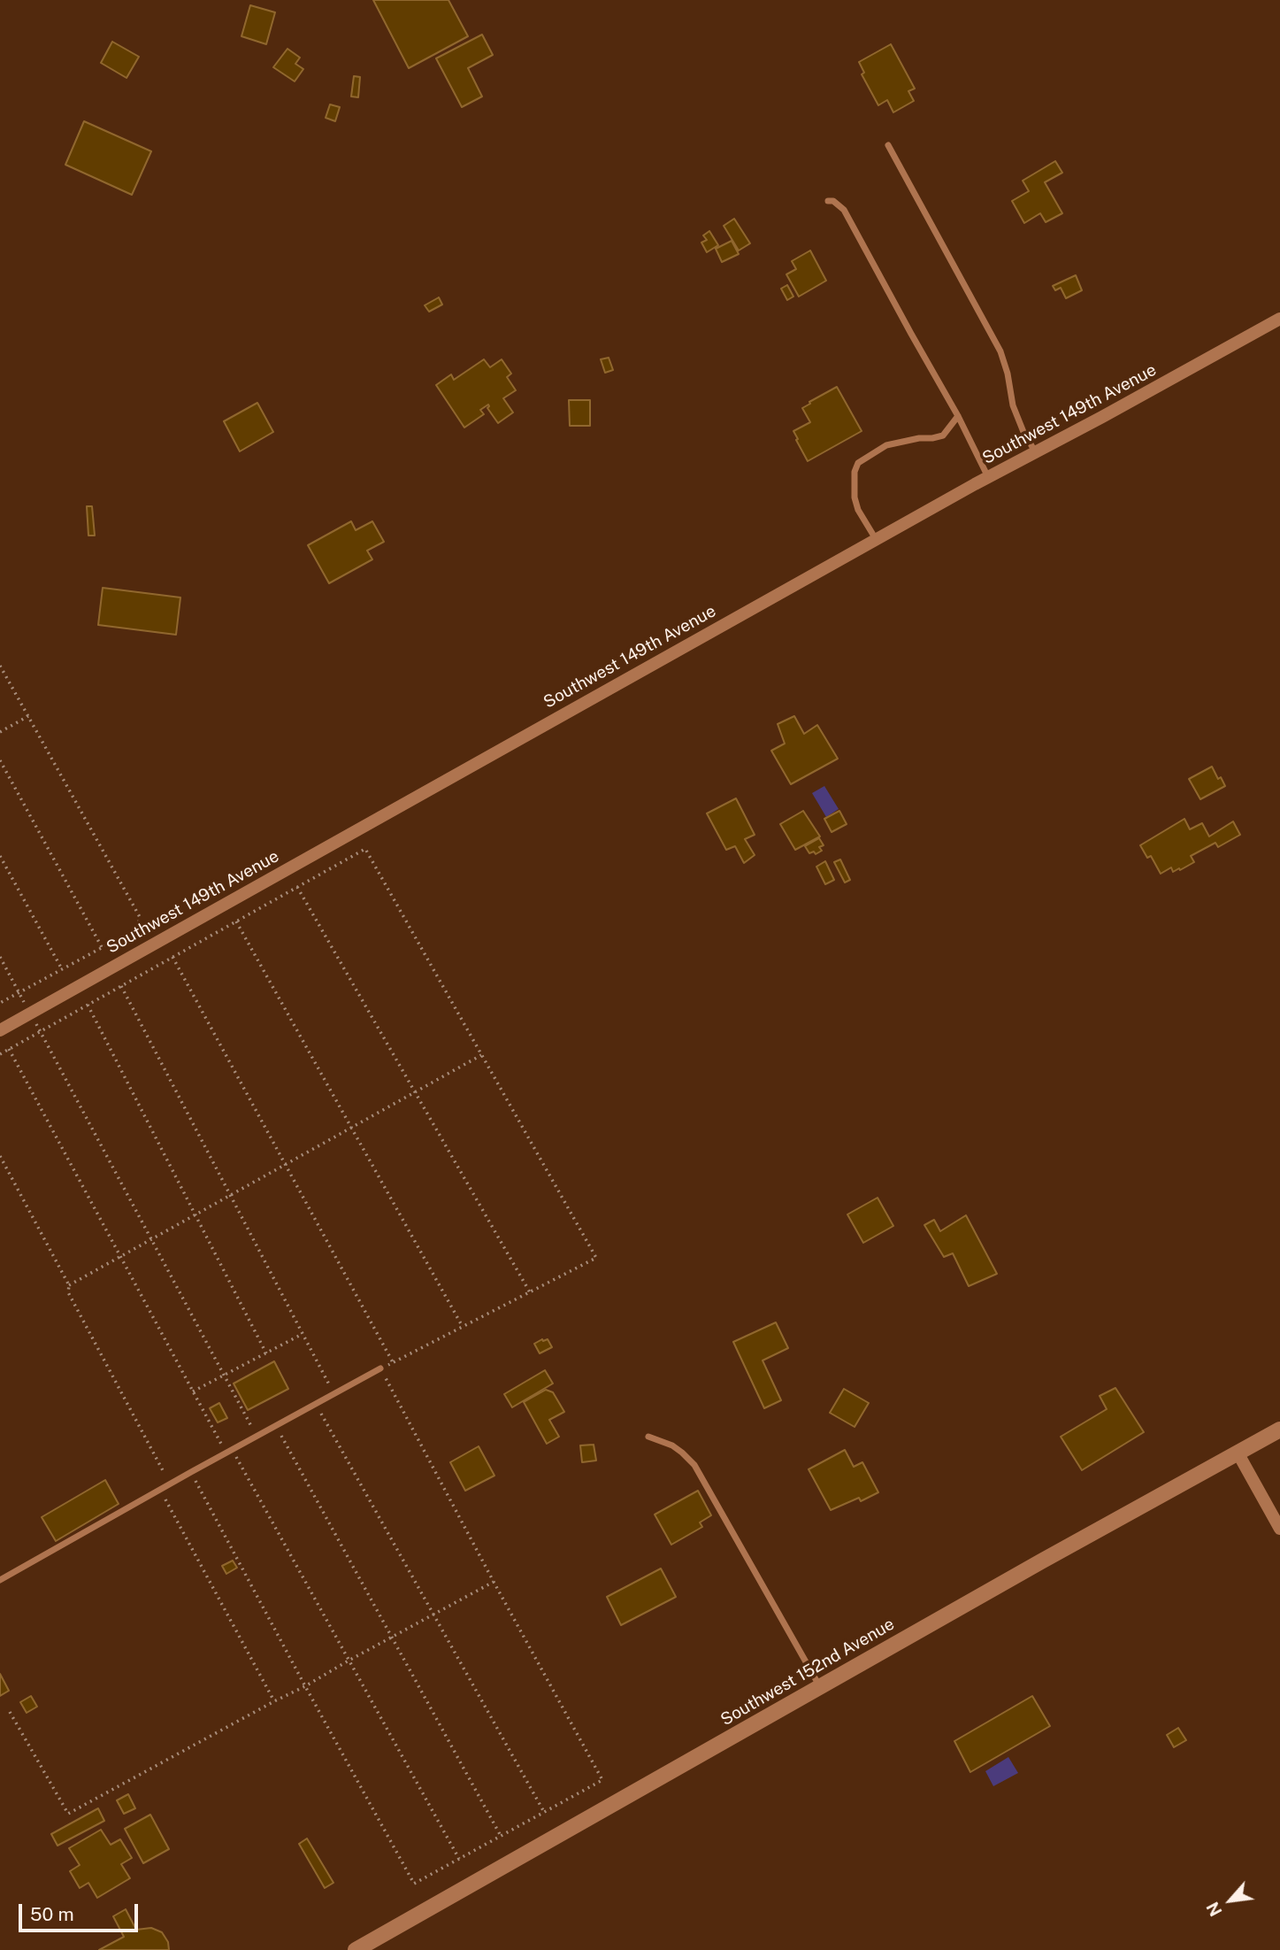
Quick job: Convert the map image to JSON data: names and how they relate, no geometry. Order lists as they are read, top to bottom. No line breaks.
{"streets":{"street":["Southwest 149th Avenue","Southwest 152nd Avenue"]},"scale_bar":"50 m","north":"bottom left"}
